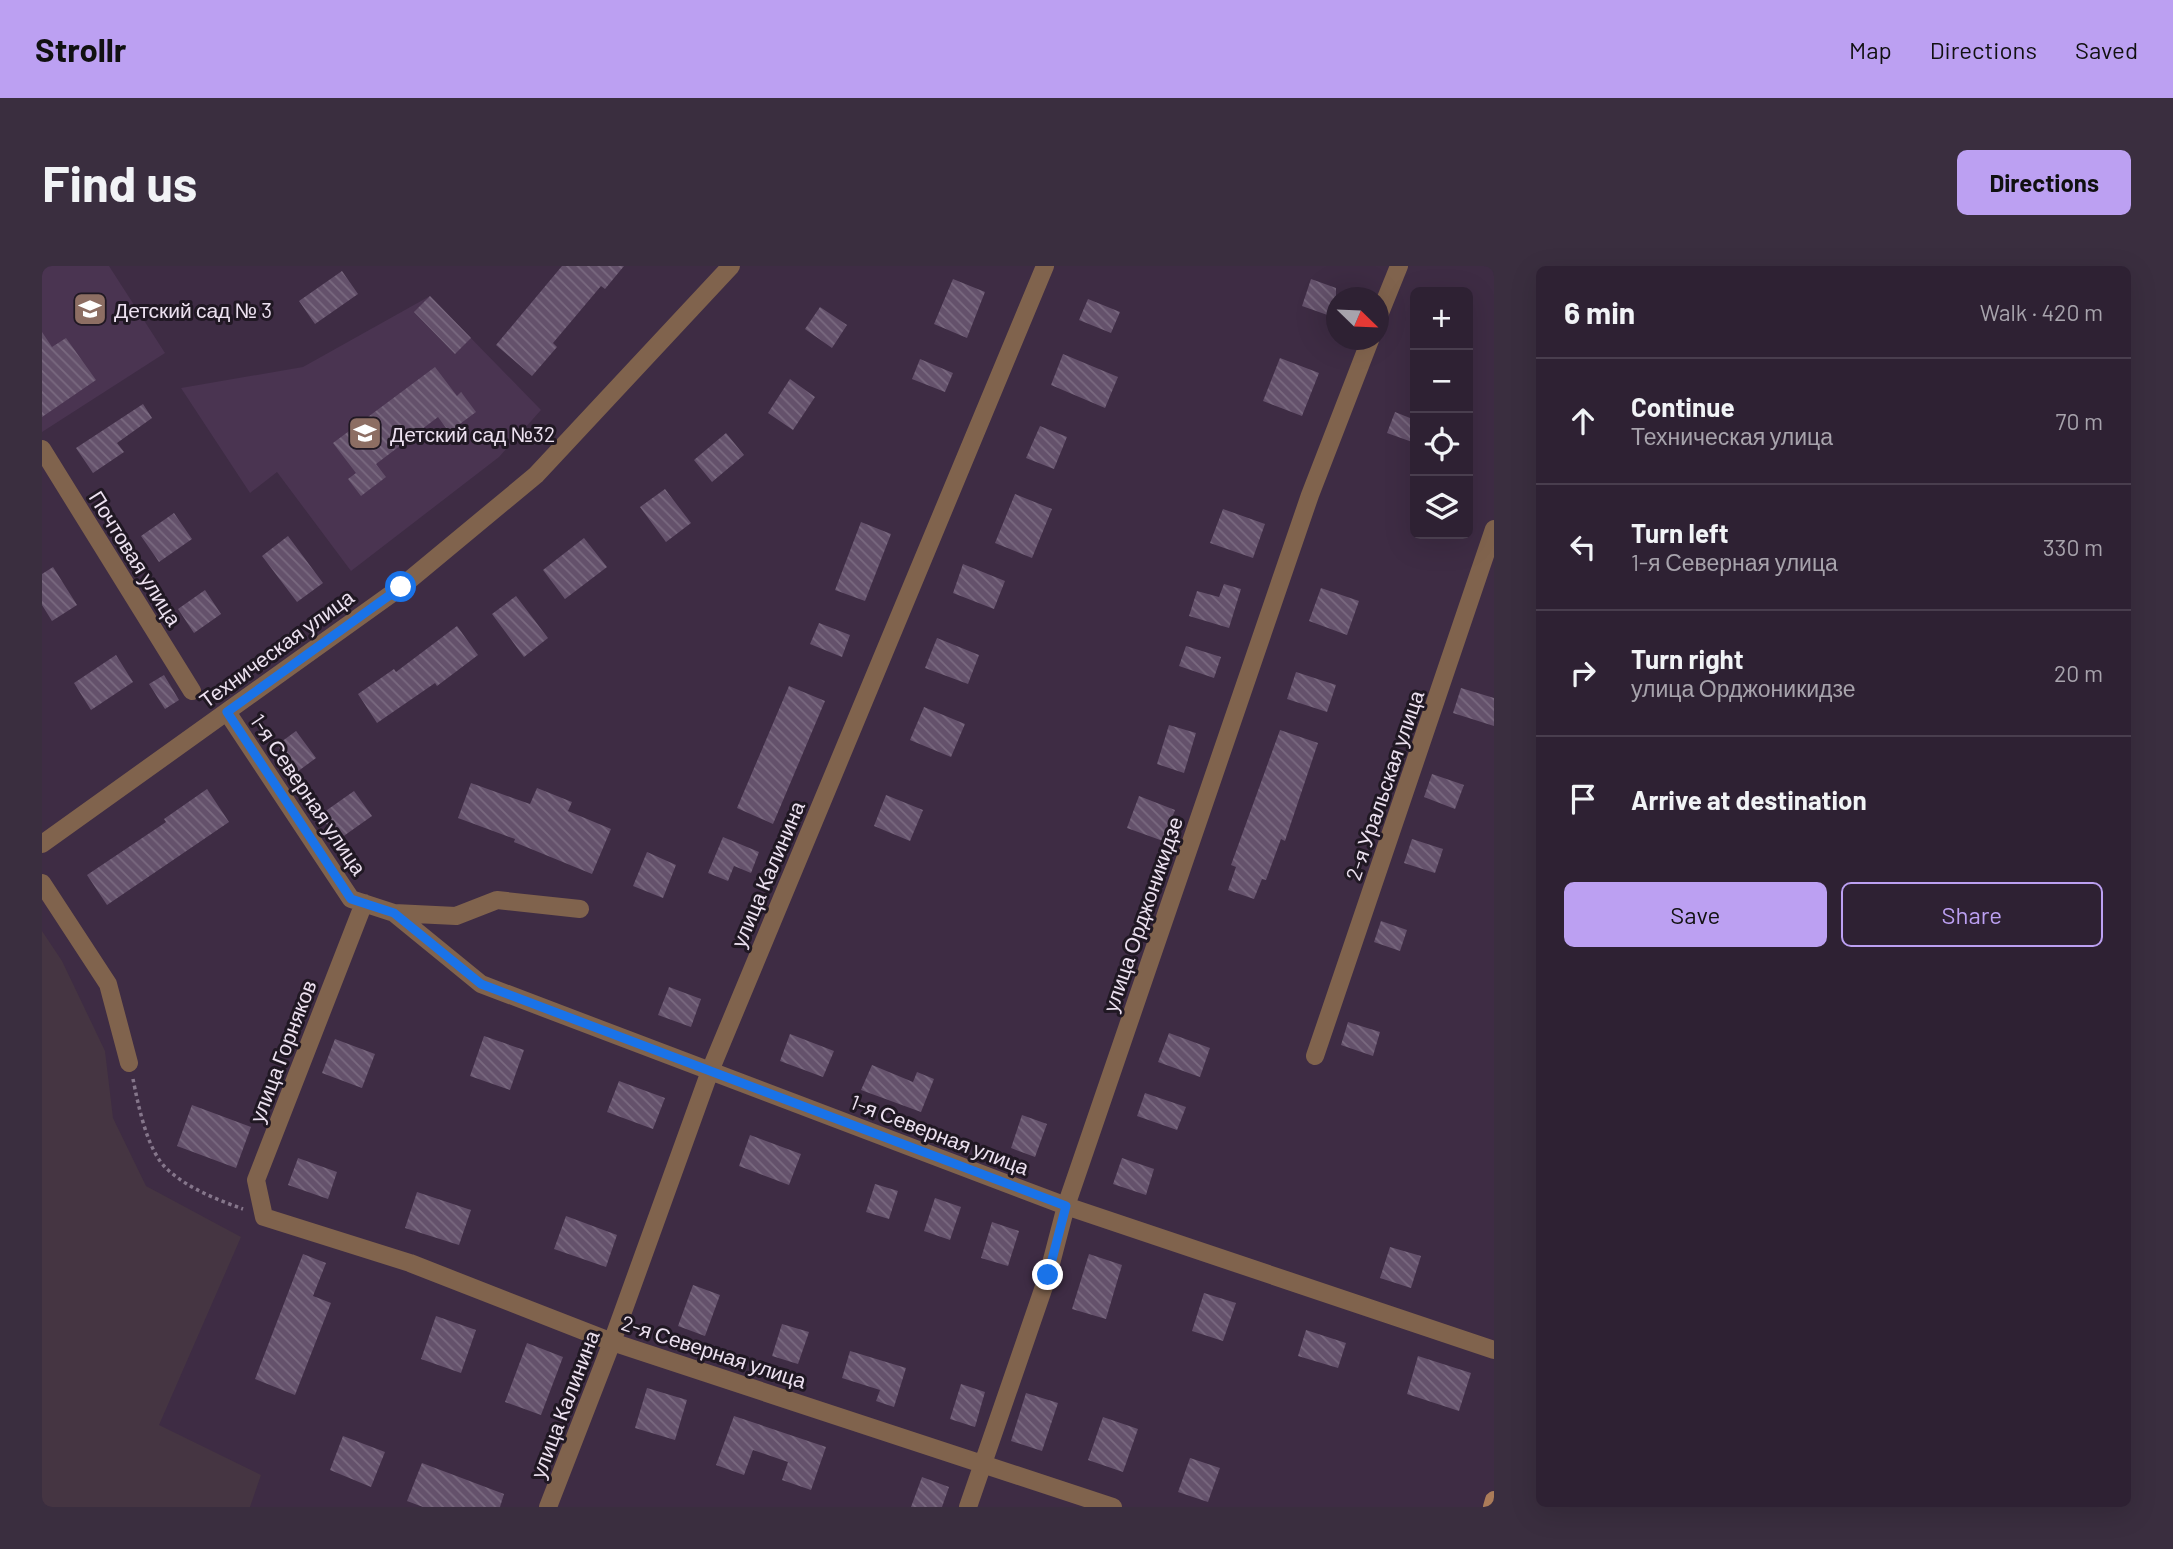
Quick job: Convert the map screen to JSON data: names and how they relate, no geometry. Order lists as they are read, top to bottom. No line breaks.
{"streets":{"street":["Почтовая улица","Техническая улица","2-я Уральская улица","1-я Северная улица","улица Калинина","улица Орджоникидзе","улица Горняков","2-я Северная улица"]},"crossings":[["Техническая улица","1-я Северная улица"],["1-я Северная улица","улица Калинина"],["1-я Северная улица","улица Орджоникидзе"],["1-я Северная улица","улица Горняков"],["улица Калинина","2-я Северная улица"],["улица Орджоникидзе","2-я Северная улица"],["улица Горняков","2-я Северная улица"]],"places":{"school or university":["Детский сад № 3","Детский сад №32"]},"north":"bottom right","page":{"header":"Strollr","nav":["Map","Directions","Saved"],"buttons":["Directions",["Save","Share"]],"title":"Find us","heading":["6 min","Walk · 420 m"],"map_buttons":["+","−"],"list":[["Continue","Техническая улица","70 m"],["Turn left","1-я Северная улица","330 m"],["Turn right","улица Орджоникидзе","20 m"],"Arrive at destination"]}}
